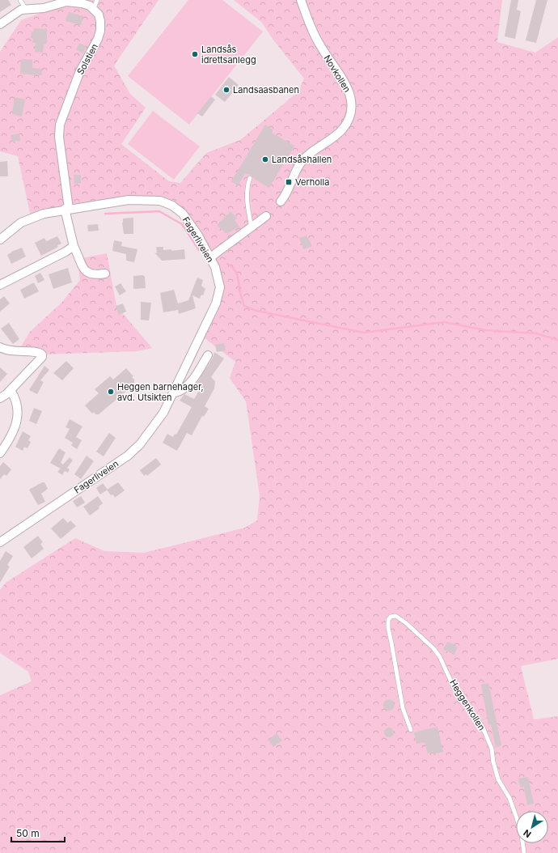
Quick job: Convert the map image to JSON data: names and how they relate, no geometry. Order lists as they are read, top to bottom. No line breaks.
{"streets":{"street":["Solstien","Novkollen","Fagerliveien"],"lane":["Heggenkollen"]},"crossings":[["Solstien","Fagerliveien"]],"places":{"other":["Landsås idrettsanlegg","Landsaasbanen","Landsåshallen","Heggen barnehager, avd. Utsikten"],"transit":["Verholla"]},"scale_bar":"50 m","north":"bottom left"}
